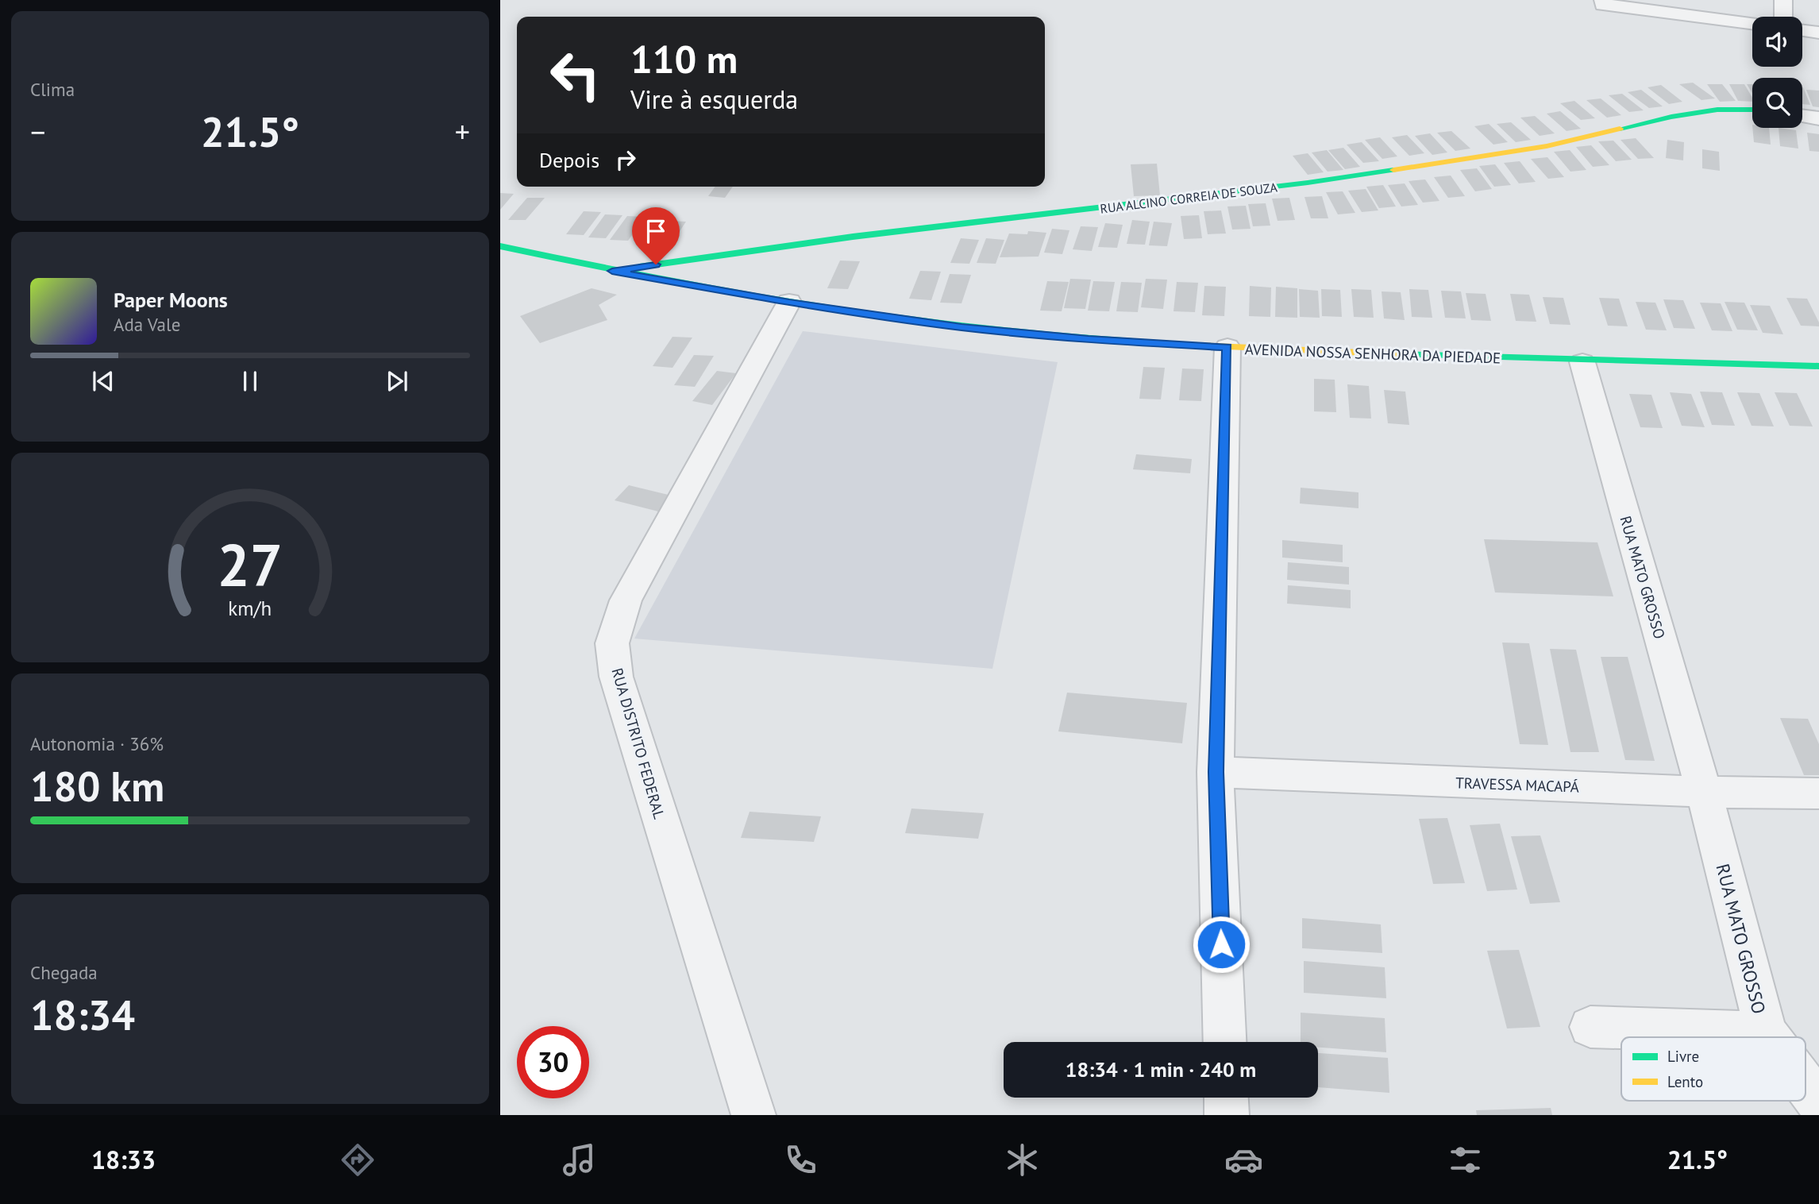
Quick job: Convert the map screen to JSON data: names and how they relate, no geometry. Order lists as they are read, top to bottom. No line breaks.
{"streets":{"street":["RUA ALCINO CORREIA DE SOUZA","AVENIDA NOSSA SENHORA DA PIEDADE","RUA MATO GROSSO","RUA DISTRITO FEDERAL","TRAVESSA MACAPÁ"]},"crossings":[["RUA ALCINO CORREIA DE SOUZA","AVENIDA NOSSA SENHORA DA PIEDADE"],["AVENIDA NOSSA SENHORA DA PIEDADE","RUA MATO GROSSO"],["AVENIDA NOSSA SENHORA DA PIEDADE","RUA DISTRITO FEDERAL"],["RUA MATO GROSSO","TRAVESSA MACAPÁ"]],"legend":["Livre","Lento"],"page":{"tile":["Clima",["Autonomia · 36%","180 km"],["Chegada","18:34"]],"turn":["110 m","Vire à esquerda"],"heat":["−","21.5°","+"],"then":"Depois","song":["Paper Moons","Ada Vale"],"limit":"30","trip":"18:34 · 1 min · 240 m","tabs":["18:33","21.5°"],"gauge":["27","km/h"]}}
